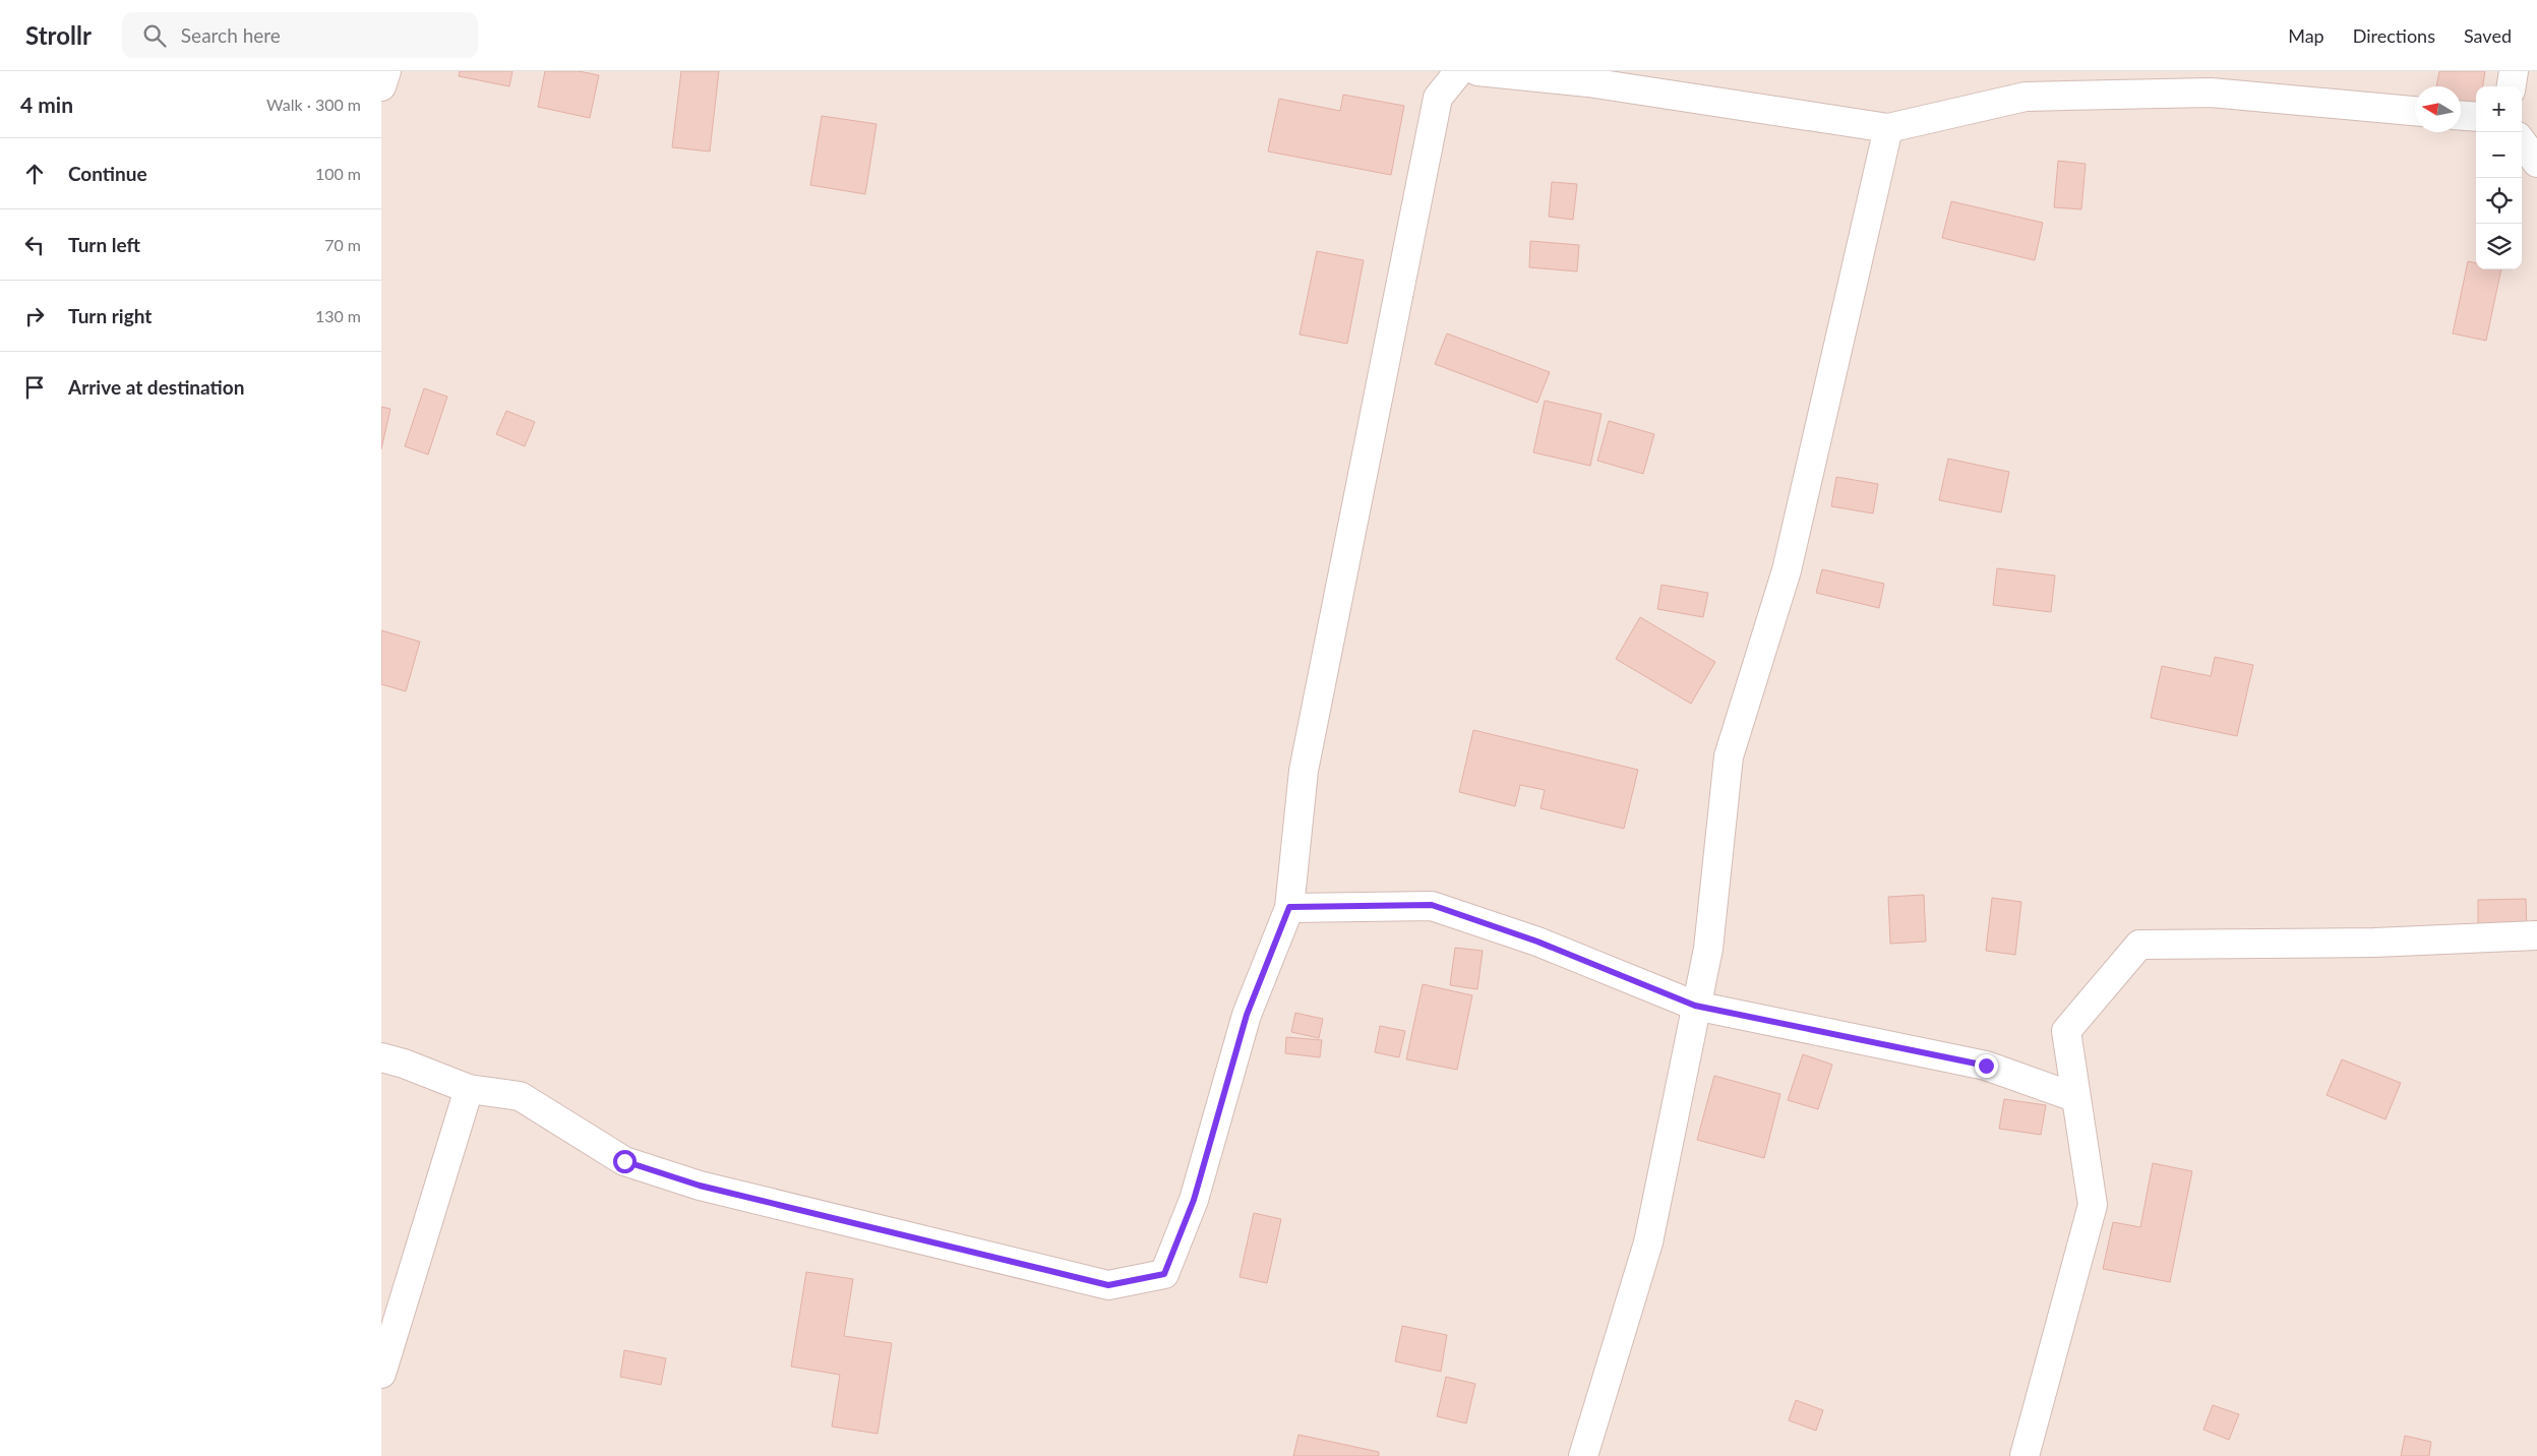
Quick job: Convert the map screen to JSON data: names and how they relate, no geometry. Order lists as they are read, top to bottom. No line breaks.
{"north":"left","page":{"header":"Strollr","search":"Search here","nav":["Map","Directions","Saved"],"heading":["4 min","Walk · 300 m"],"map_buttons":["+","−"],"list":[["Continue","100 m"],["Turn left","70 m"],["Turn right","130 m"],"Arrive at destination"]}}
